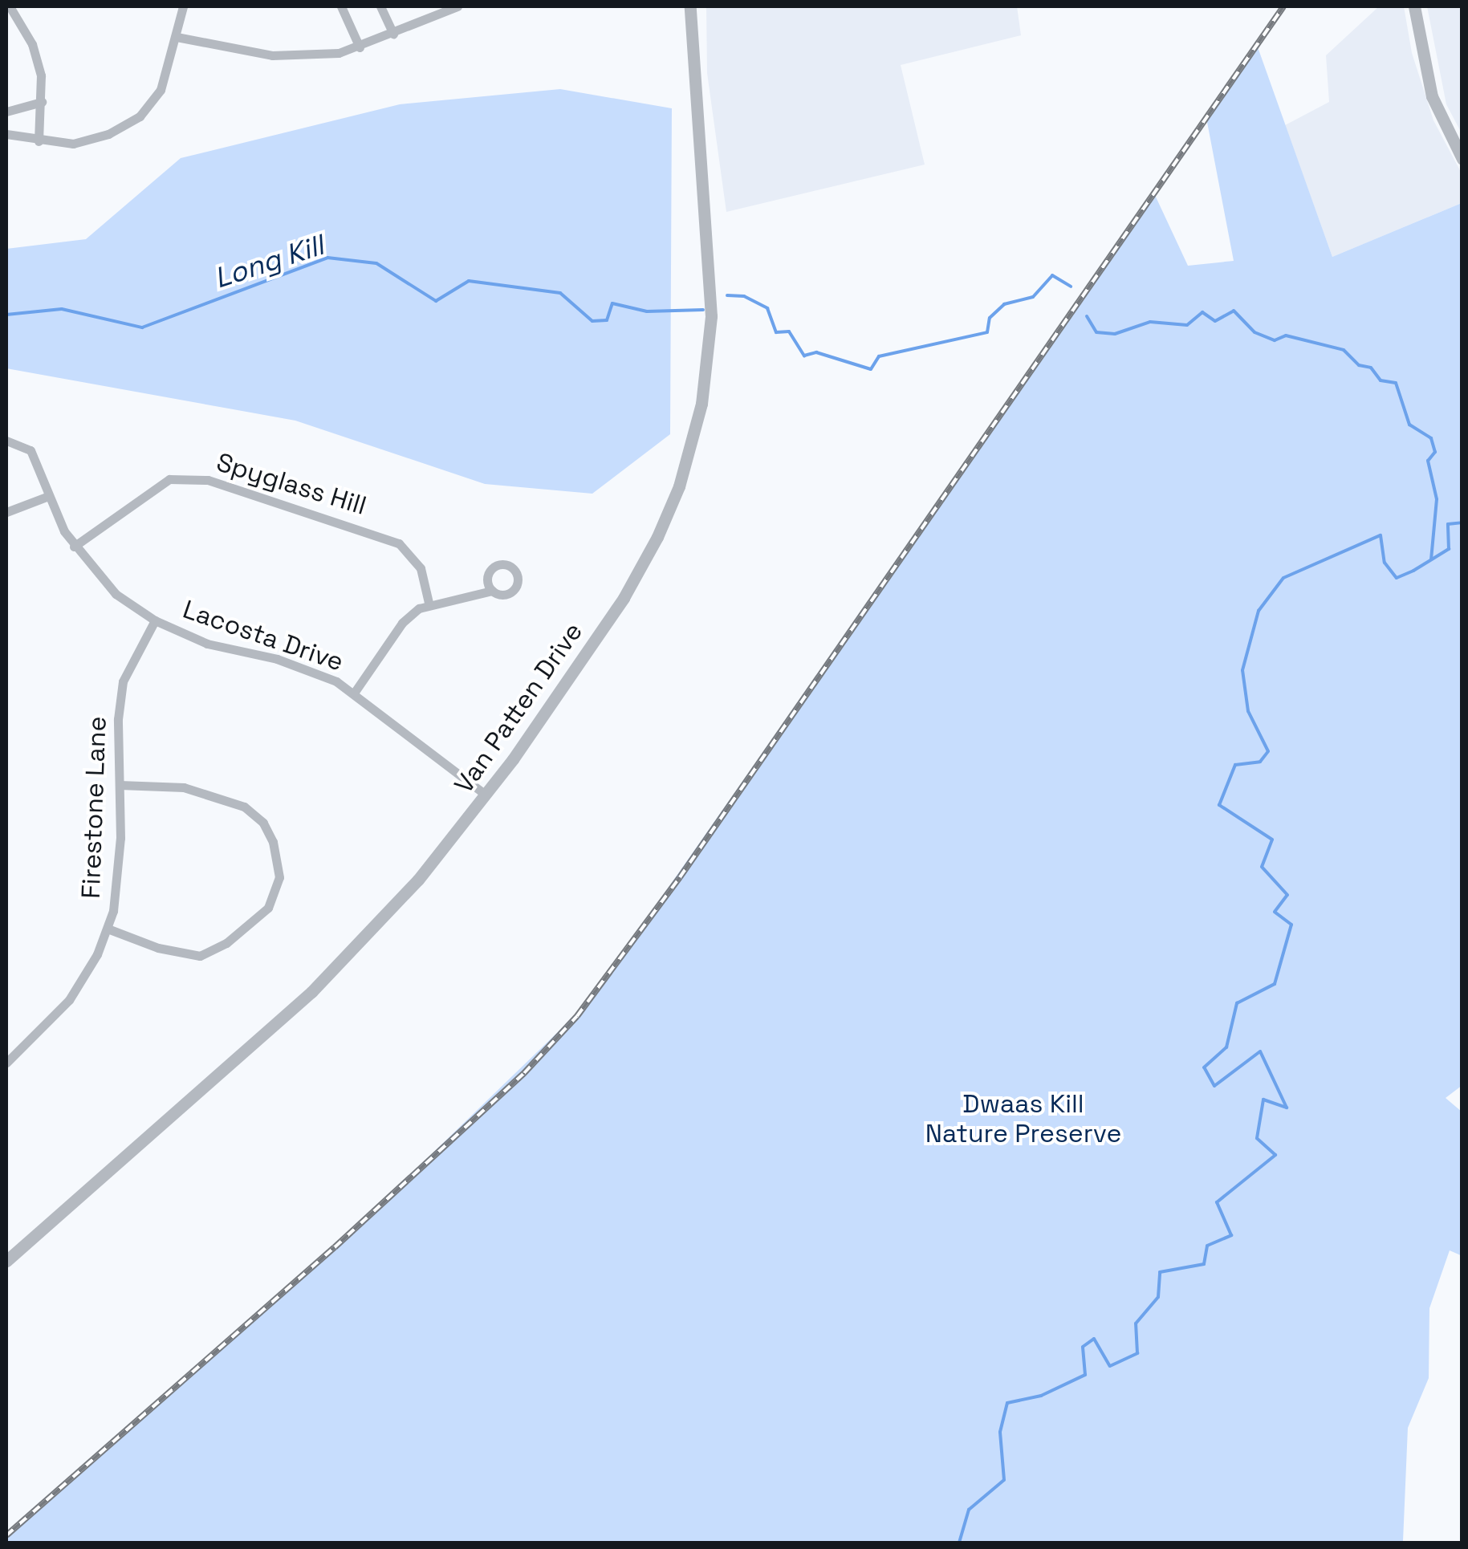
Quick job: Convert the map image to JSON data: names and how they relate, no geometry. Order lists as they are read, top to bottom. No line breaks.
{"streets":{"street":["Spyglass Hill","Lacosta Drive","Van Patten Drive","Firestone Lane"]},"crossings":[["Spyglass Hill","Lacosta Drive"],["Lacosta Drive","Van Patten Drive"],["Lacosta Drive","Firestone Lane"]],"water":["Long Kill"],"parks":["Dwaas Kill Nature Preserve"]}
